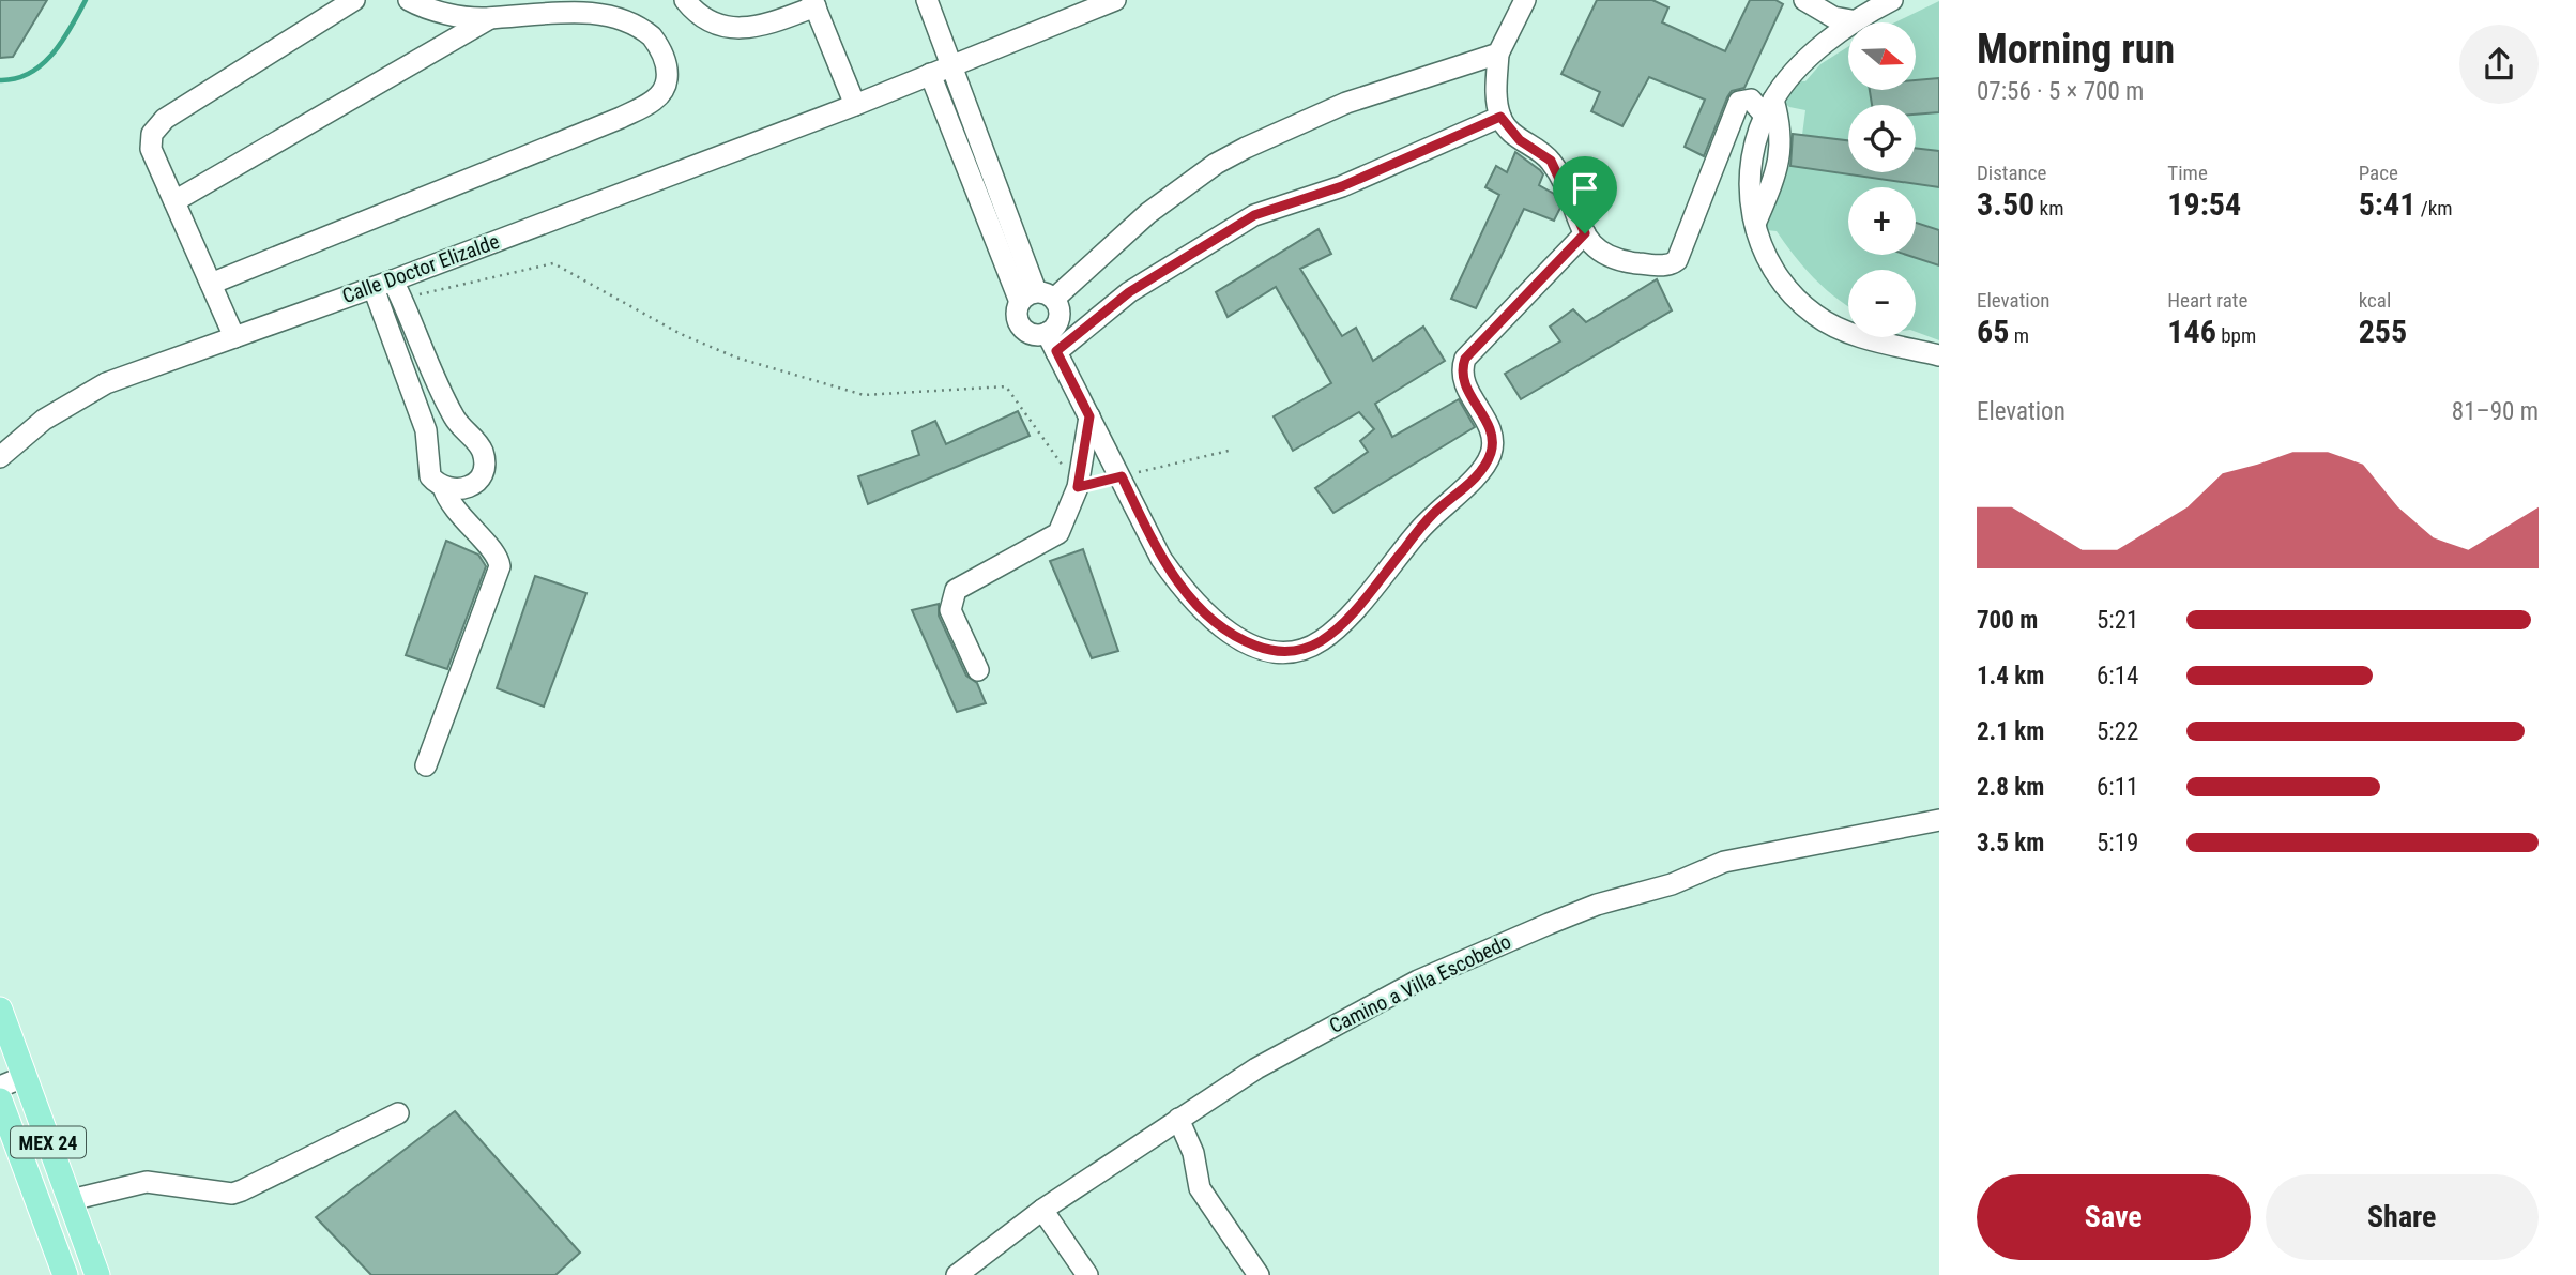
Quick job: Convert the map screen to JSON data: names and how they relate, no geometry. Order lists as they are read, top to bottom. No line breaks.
{"streets":{"main road":["MEX 24"],"street":["Calle Doctor Elizalde","Camino a Villa Escobedo"]},"north":"right","page":{"heading":["Morning run","07:56 · 5 × 700 m"],"map_buttons":["+","−"],"stats":[["Distance","3.50 km"],["Time","19:54"],["Pace","5:41 /km"],["Elevation","65 m"],["Heart rate","146 bpm"],["kcal","255"]],"chart":["Elevation","81–90 m"],"list":[{"name":"700 m","note":"5:21"},{"name":"1.4 km","note":"6:14"},{"name":"2.1 km","note":"5:22"},{"name":"2.8 km","note":"6:11"},{"name":"3.5 km","note":"5:19"}],"buttons":["Save","Share"]}}
